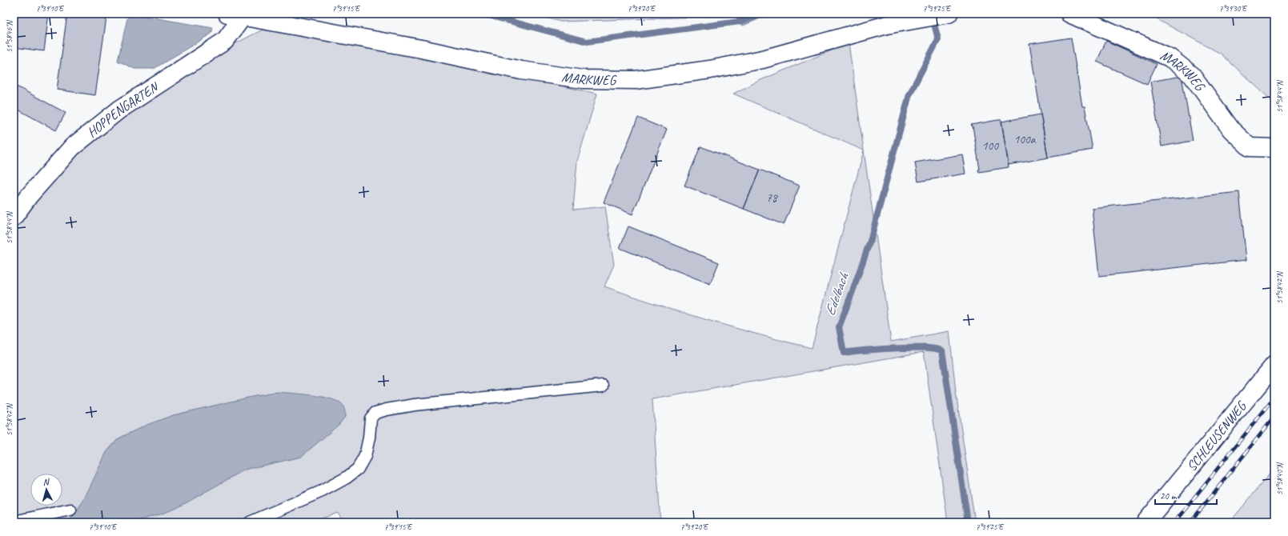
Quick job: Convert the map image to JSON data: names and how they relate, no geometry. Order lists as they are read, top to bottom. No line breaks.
{"streets":{"street":["MARKWEG","HOPPENGARTEN","SCHLEUSENWEG"]},"crossings":[["MARKWEG","HOPPENGARTEN"]],"water":["Edelbach"],"house_numbers":["100a","100","78"],"scale_bar":"20 m","north":"top","coordinates":["7°39'10\"E","7°39'15\"E","7°39'20\"E","7°39'25\"E","7°39'30\"E","51°58'46\"N","51°58'44\"N","51°58'42\"N","51°58'40\"N"]}
